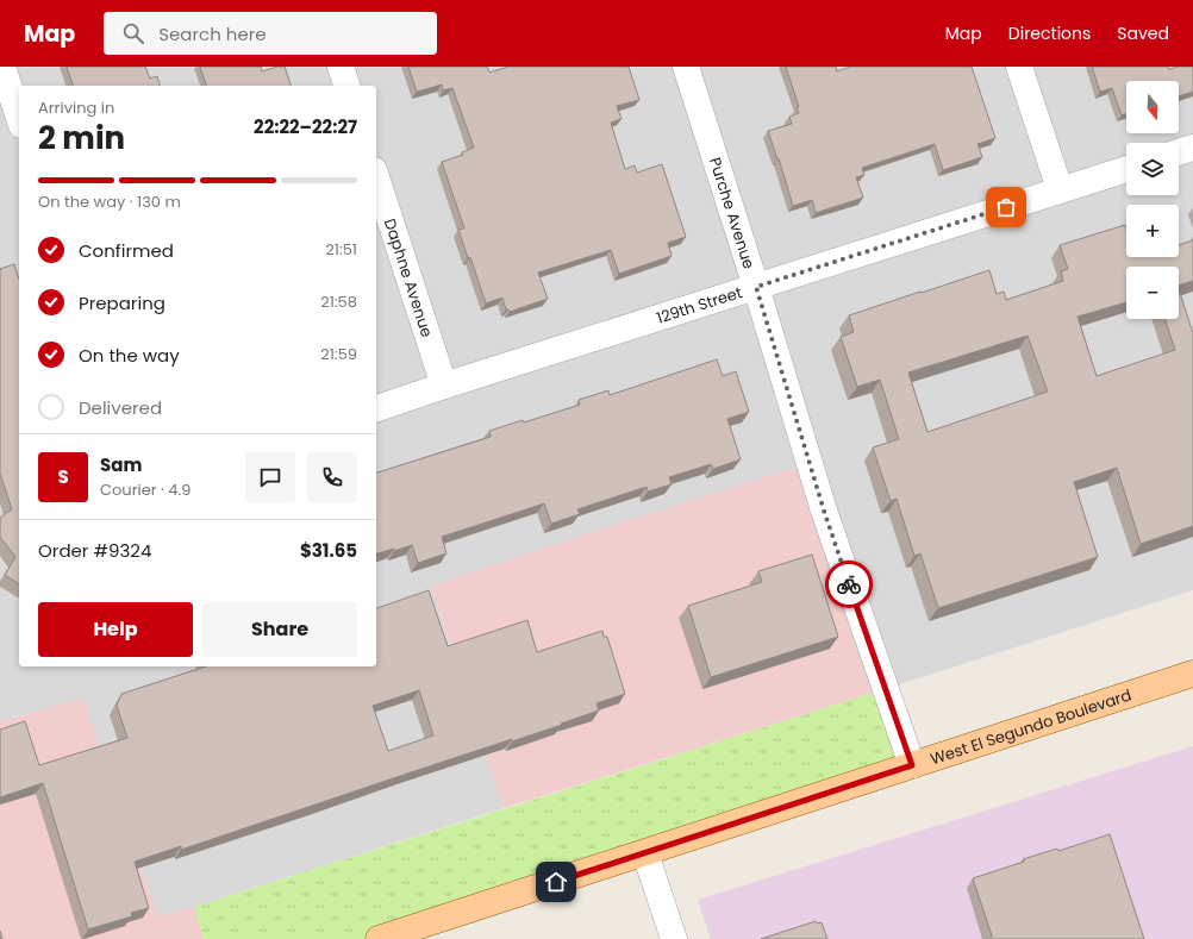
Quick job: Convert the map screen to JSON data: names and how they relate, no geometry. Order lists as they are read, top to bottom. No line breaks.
{"streets":{"main road":["West El Segundo Boulevard"],"street":["Purche Avenue","Daphne Avenue","129th Street"]},"crossings":[["Purche Avenue","129th Street"],["Purche Avenue","West El Segundo Boulevard"],["Daphne Avenue","129th Street"]],"north":"bottom","page":{"header":"Map","search":"Search here","nav":["Map","Directions","Saved"],"map_buttons":["+","−"],"heading":["2 min","Arriving in","22:22–22:27"],"panel":["Sam","Courier · 4.9","Order #9324","$31.65"],"bar":"On the way · 130 m","list":[["Confirmed","21:51"],["Preparing","21:58"],["On the way","21:59"],"Delivered"],"round":"S","buttons":["Help","Share"]}}
